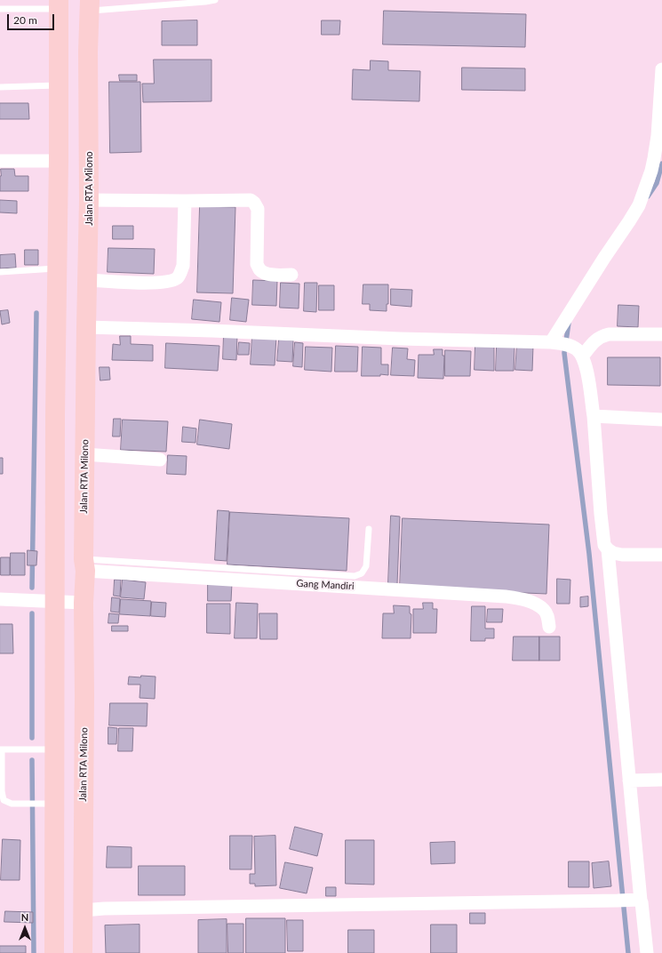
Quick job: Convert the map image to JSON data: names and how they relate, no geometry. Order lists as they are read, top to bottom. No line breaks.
{"streets":{"highway":["Jalan RTA Milono"],"street":["Gang Mandiri"]},"crossings":[["Jalan RTA Milono","Gang Mandiri"]],"scale_bar":"20 m","north":"top"}
